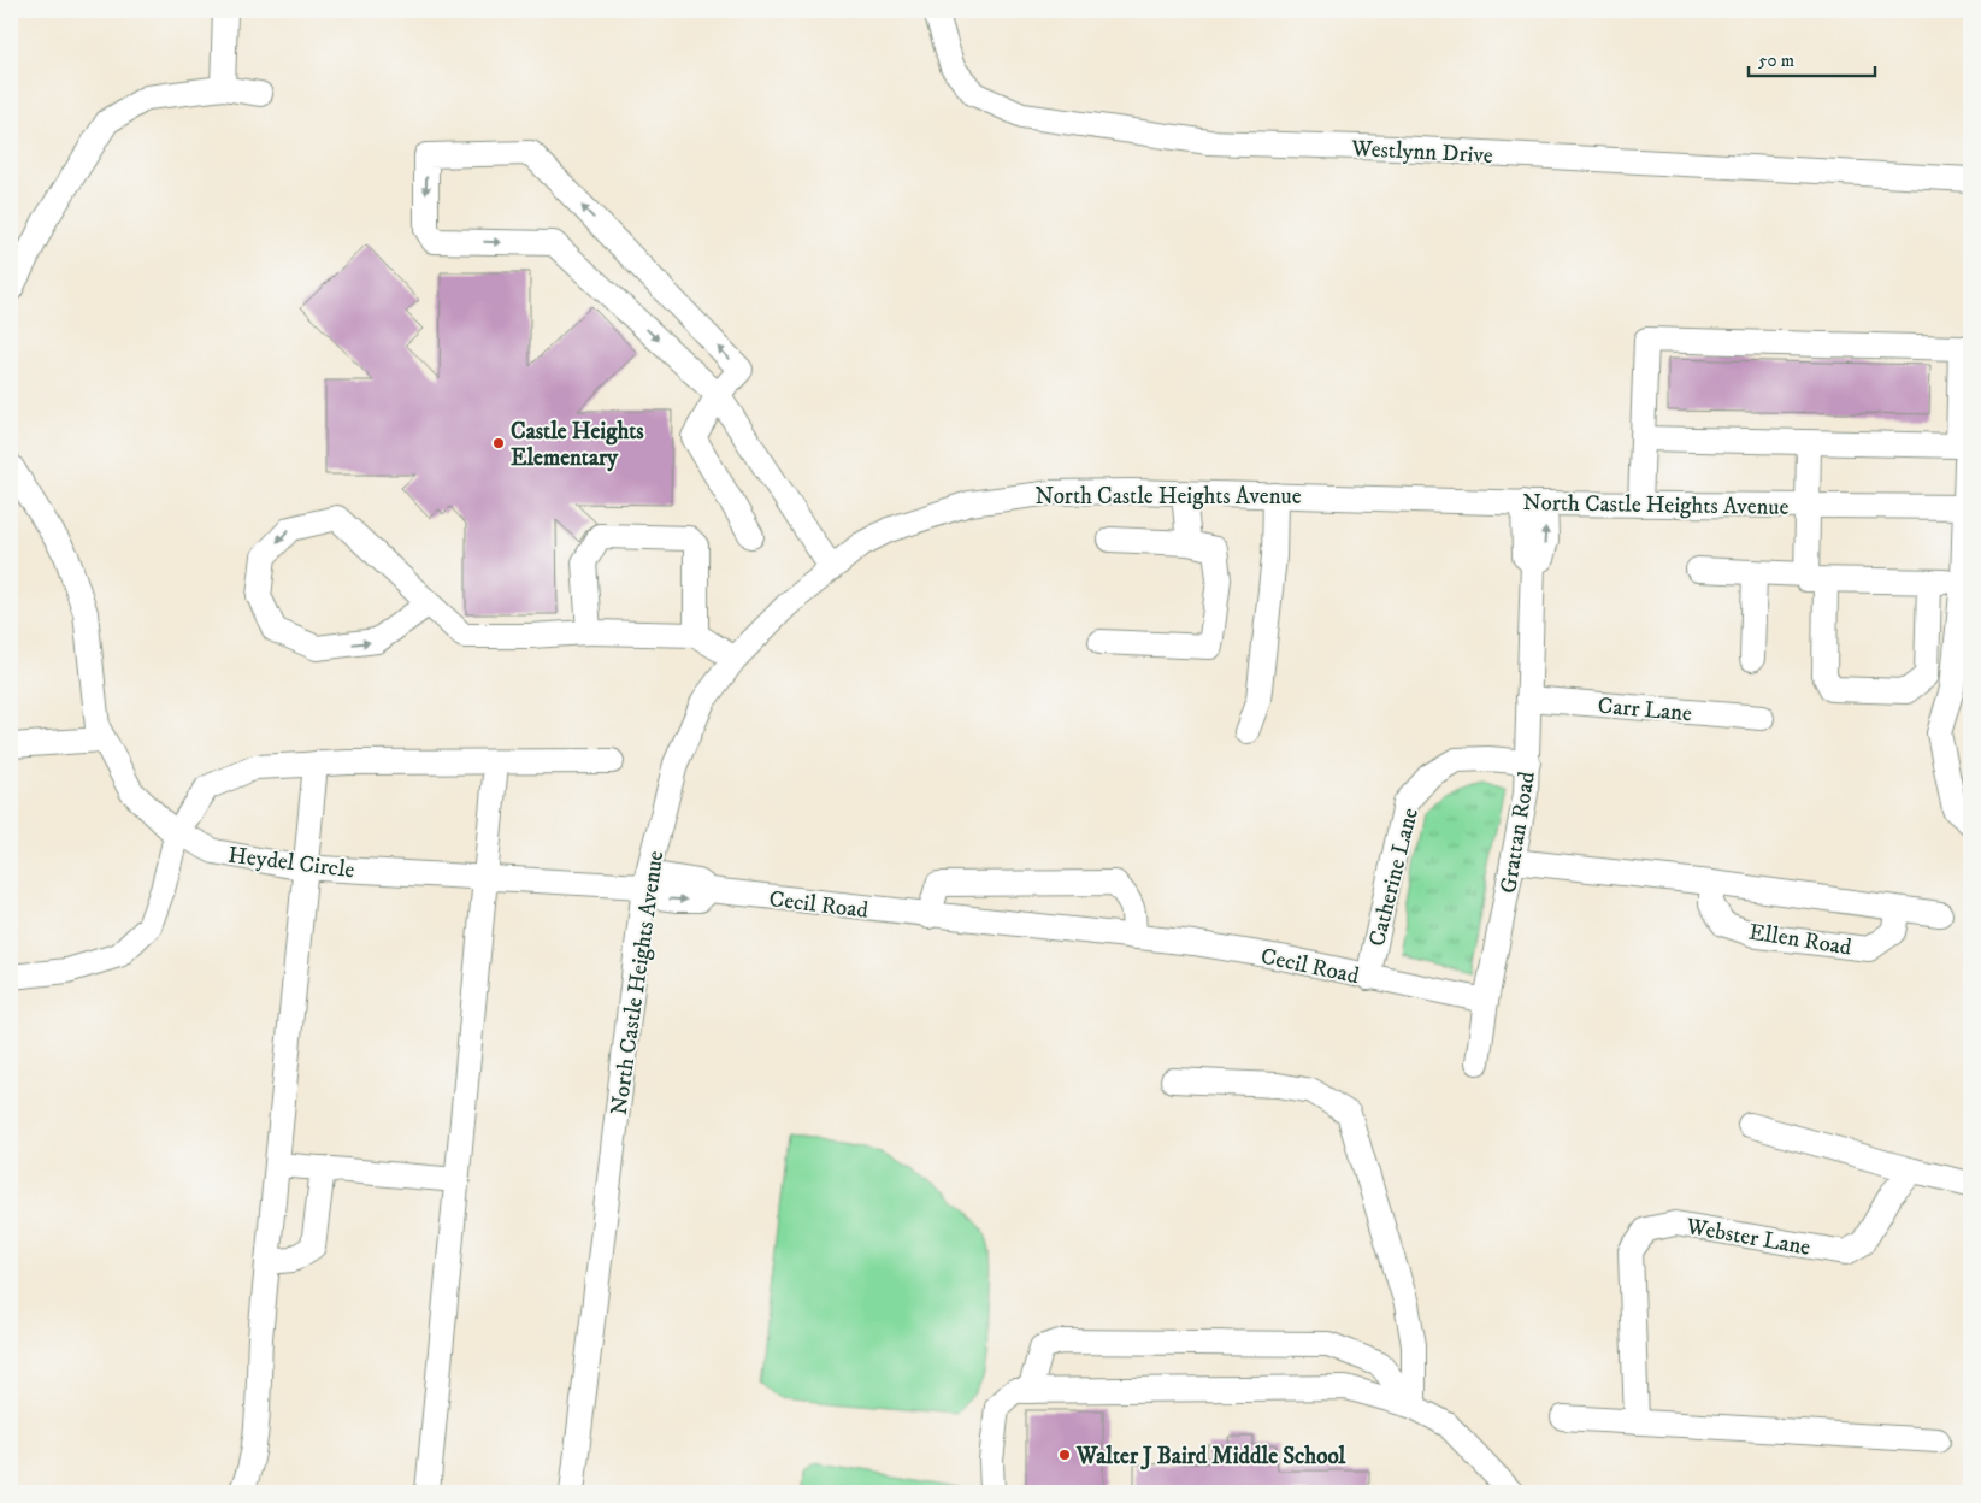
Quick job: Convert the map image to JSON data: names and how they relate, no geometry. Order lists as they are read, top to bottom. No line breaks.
{"streets":{"street":["Westlynn Drive","North Castle Heights Avenue","Carr Lane","Grattan Road","Heydel Circle","Catherine Lane","Cecil Road","Ellen Road","Webster Lane"]},"crossings":[["North Castle Heights Avenue","Grattan Road"],["North Castle Heights Avenue","Heydel Circle"],["North Castle Heights Avenue","Cecil Road"],["Carr Lane","Grattan Road"],["Grattan Road","Catherine Lane"],["Grattan Road","Cecil Road"],["Grattan Road","Ellen Road"],["Heydel Circle","Cecil Road"],["Catherine Lane","Cecil Road"]],"places":["Castle Heights Elementary","Walter J Baird Middle School"],"scale_bar":"50 m"}
